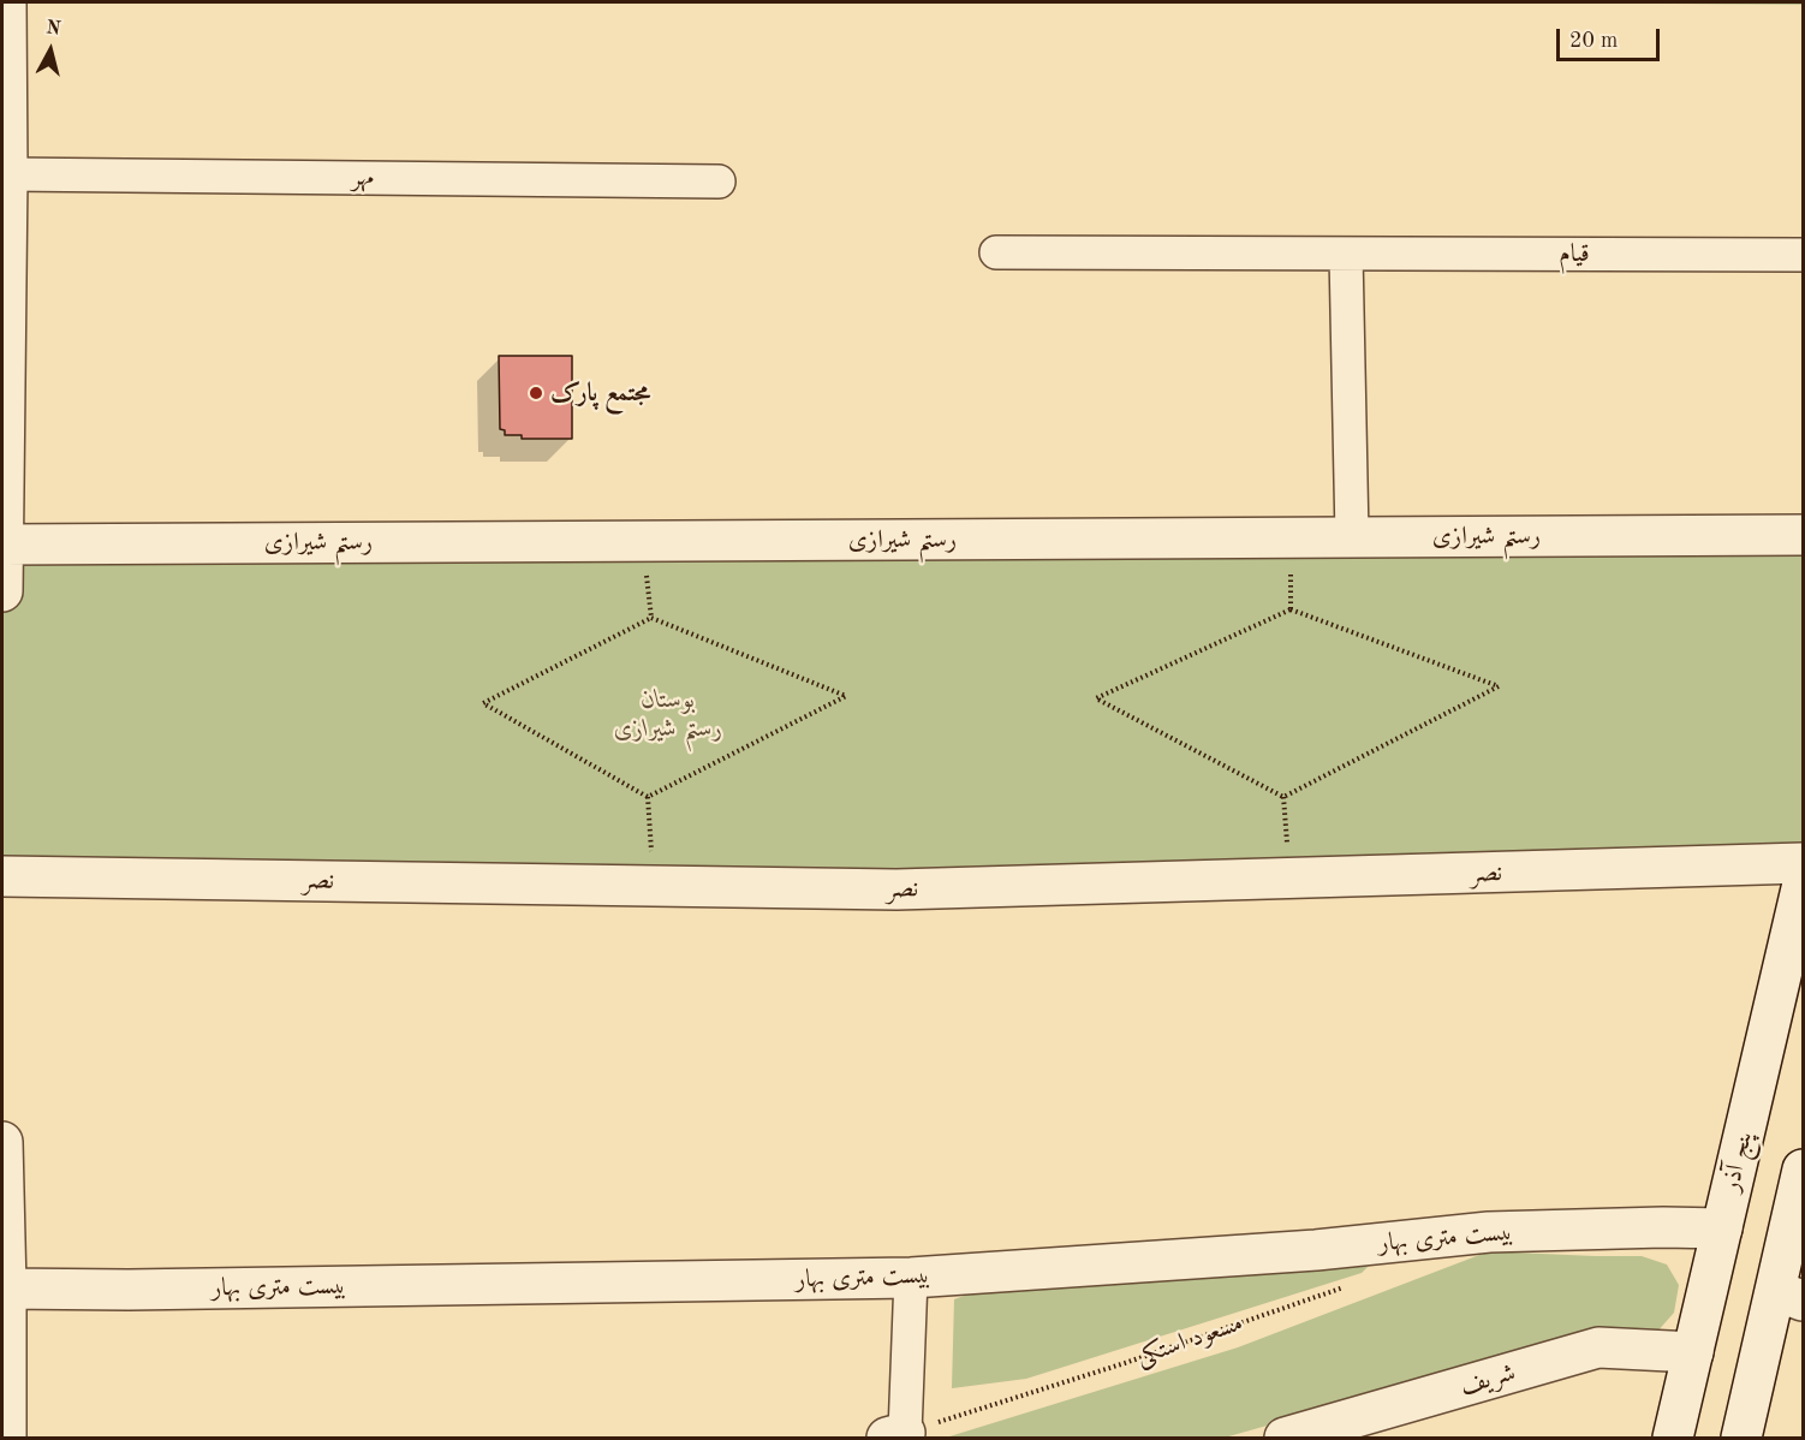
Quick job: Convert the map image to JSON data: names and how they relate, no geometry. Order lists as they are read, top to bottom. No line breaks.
{"streets":{"street":["مهر","قیام","رستم شیرازی","نصر","پنج آذر","بیست متری بهار","شریف"],"path":["مسعود استکی"]},"crossings":[["پنج آذر","بیست متری بهار"],["پنج آذر","شریف"]],"parks":["بوستان رستم شیرازی"],"places":["مجتمع پارک"],"scale_bar":"20 m","north":"top"}
